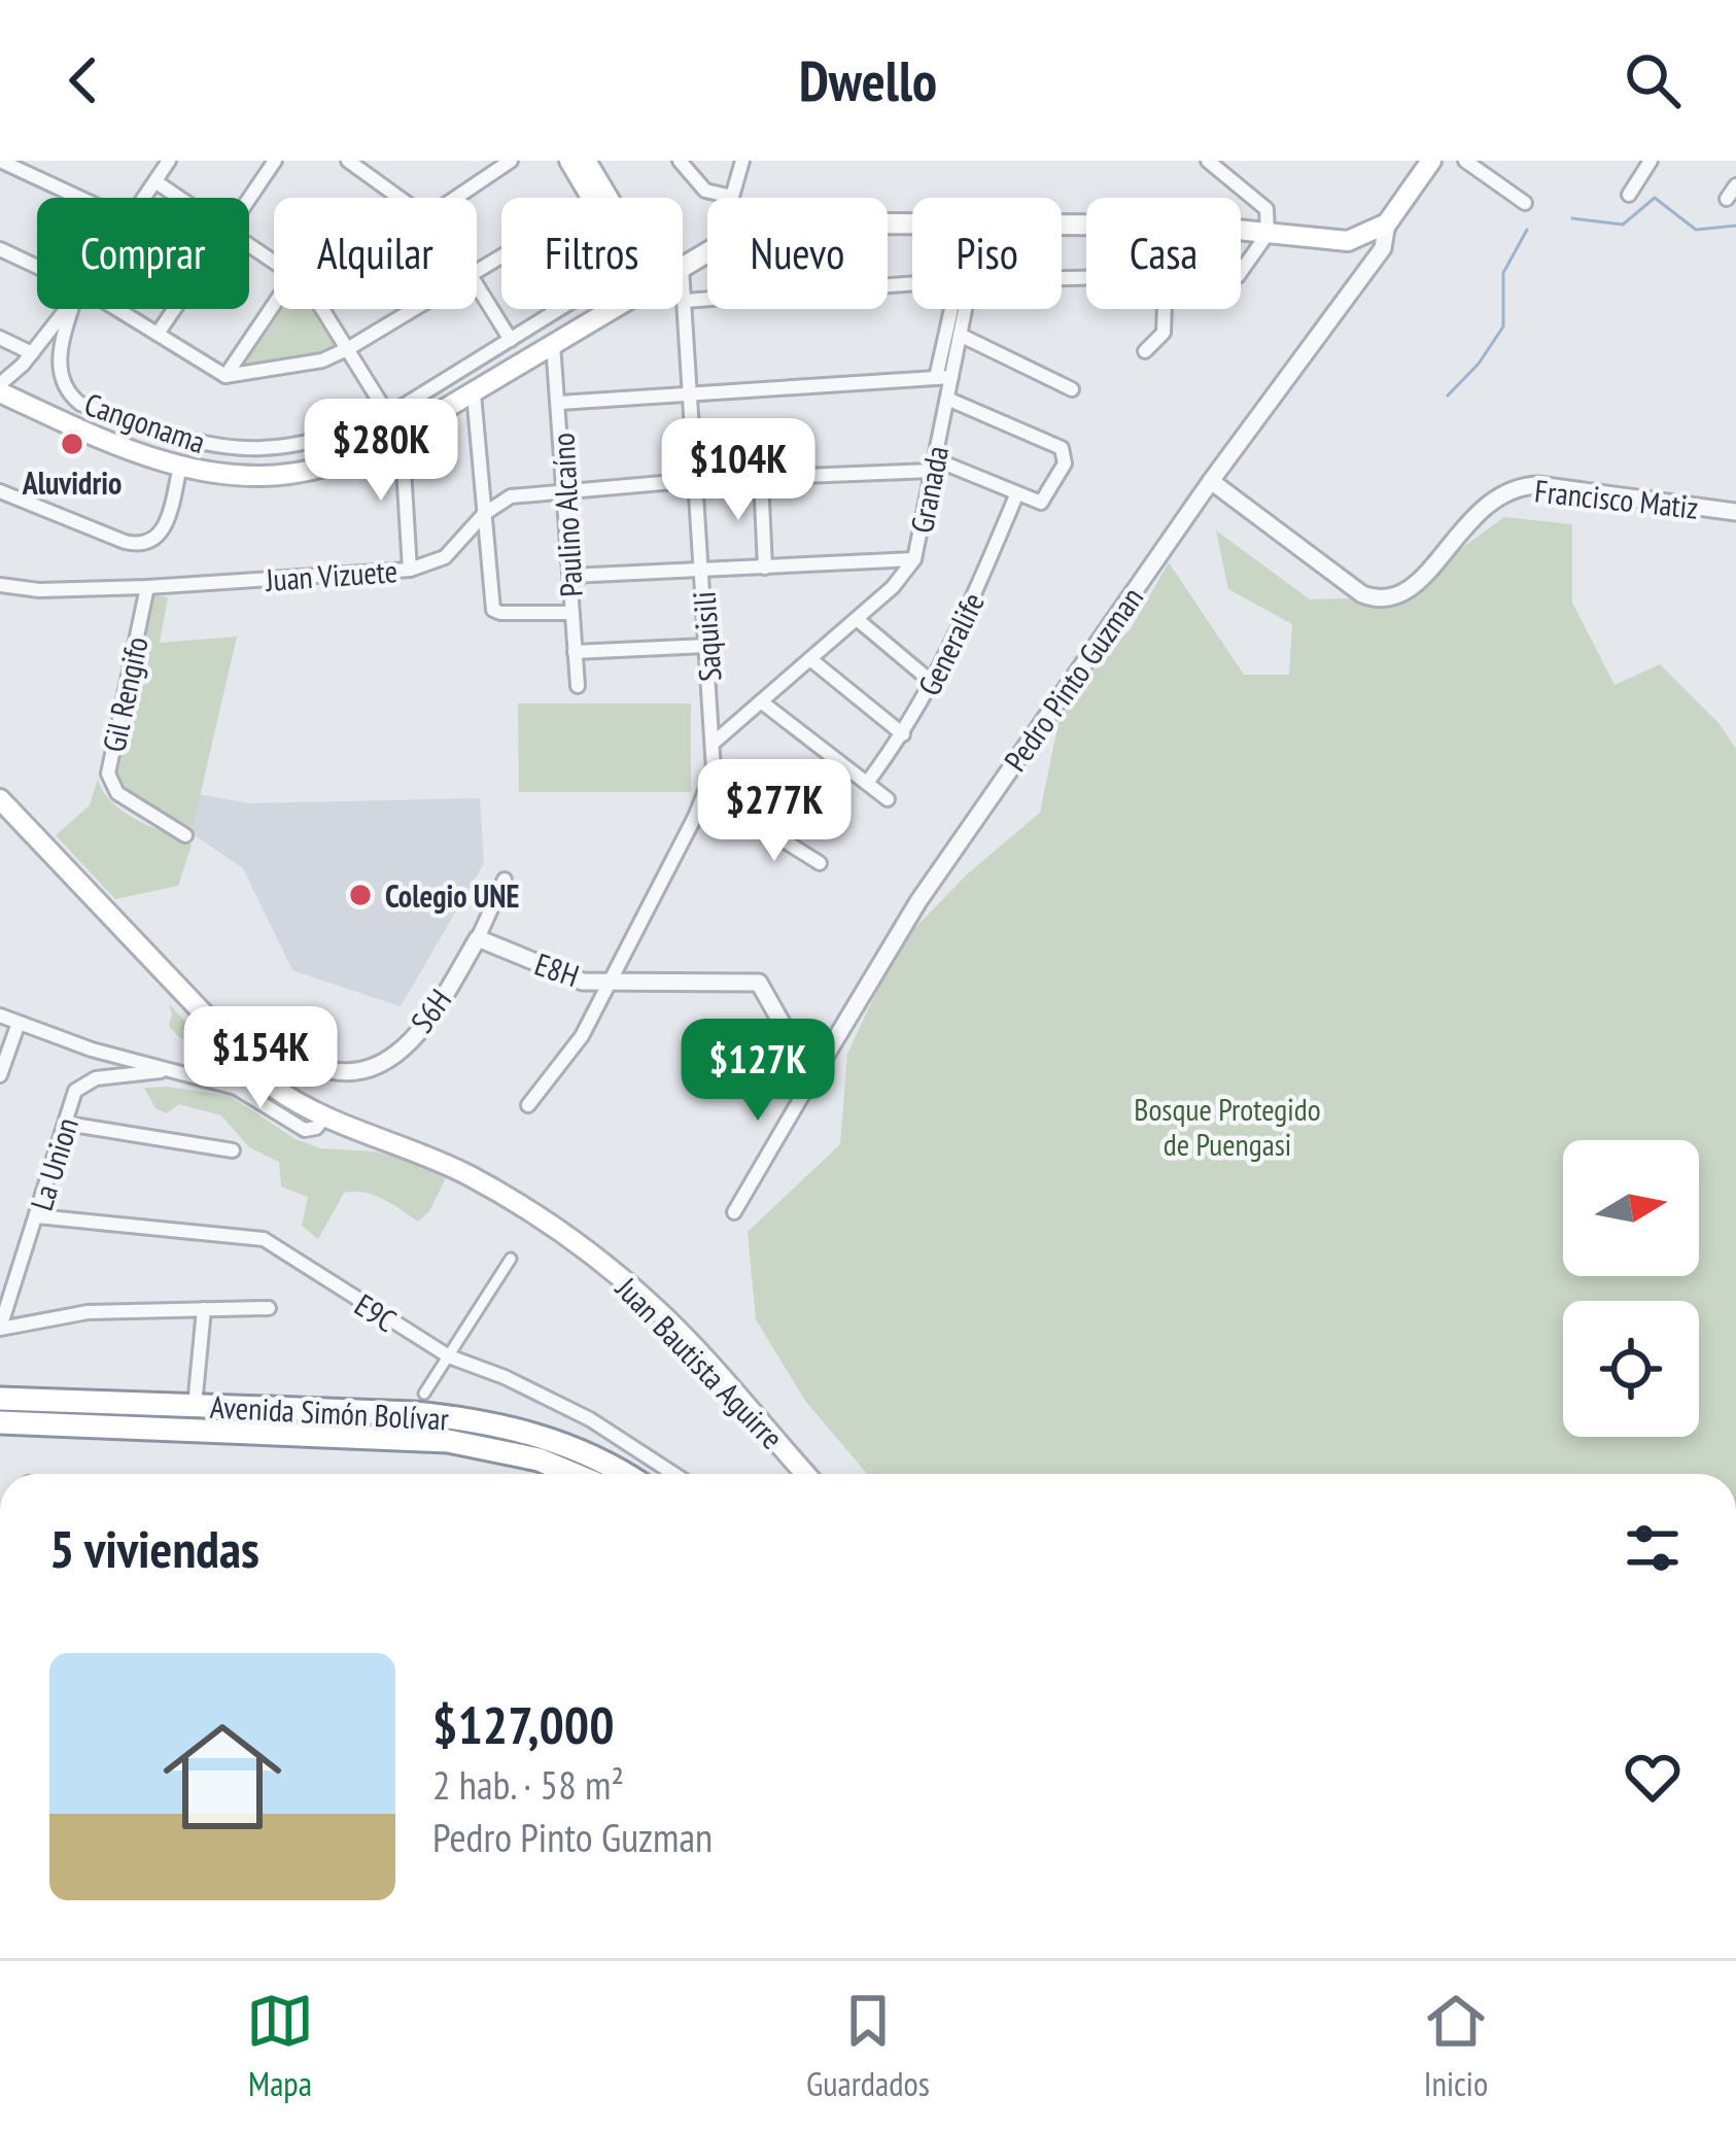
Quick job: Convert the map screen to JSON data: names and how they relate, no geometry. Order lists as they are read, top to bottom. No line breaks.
{"streets":{"highway":["Avenida Simón Bolívar"],"main road":["Pedro Pinto Guzman","Juan Bautista Aguirre"],"street":["Cangonama","Granada","Francisco Matiz","Paulino Alcaíno","Juan Vizuete","Saquisili","Generalife","Gil Rengifo","E8H","S6H","La Union","E9C"]},"crossings":[["Granada","Juan Vizuete"],["Granada","Saquisili"],["Francisco Matiz","Pedro Pinto Guzman"],["Paulino Alcaíno","Juan Vizuete"],["Juan Vizuete","Saquisili"],["Juan Vizuete","Gil Rengifo"],["Saquisili","E8H"],["Pedro Pinto Guzman","E8H"],["E8H","S6H"],["S6H","Juan Bautista Aguirre"],["La Union","E9C"]],"parks":["Bosque Protegido de Puengasi"],"places":["Aluvidrio","Colegio UNE"],"north":"right","page":{"header":"Dwello","chip":["Comprar","Alquilar","Filtros","Nuevo","Piso","Casa"],"price":["$280K","$104K","$277K","$154K","$127K"],"heading":"5 viviendas","list":[{"name":"$127,000","note":"2 hab. · 58 m² · Pedro Pinto Guzman"}],"tabs":["Mapa","Guardados","Inicio"]}}
